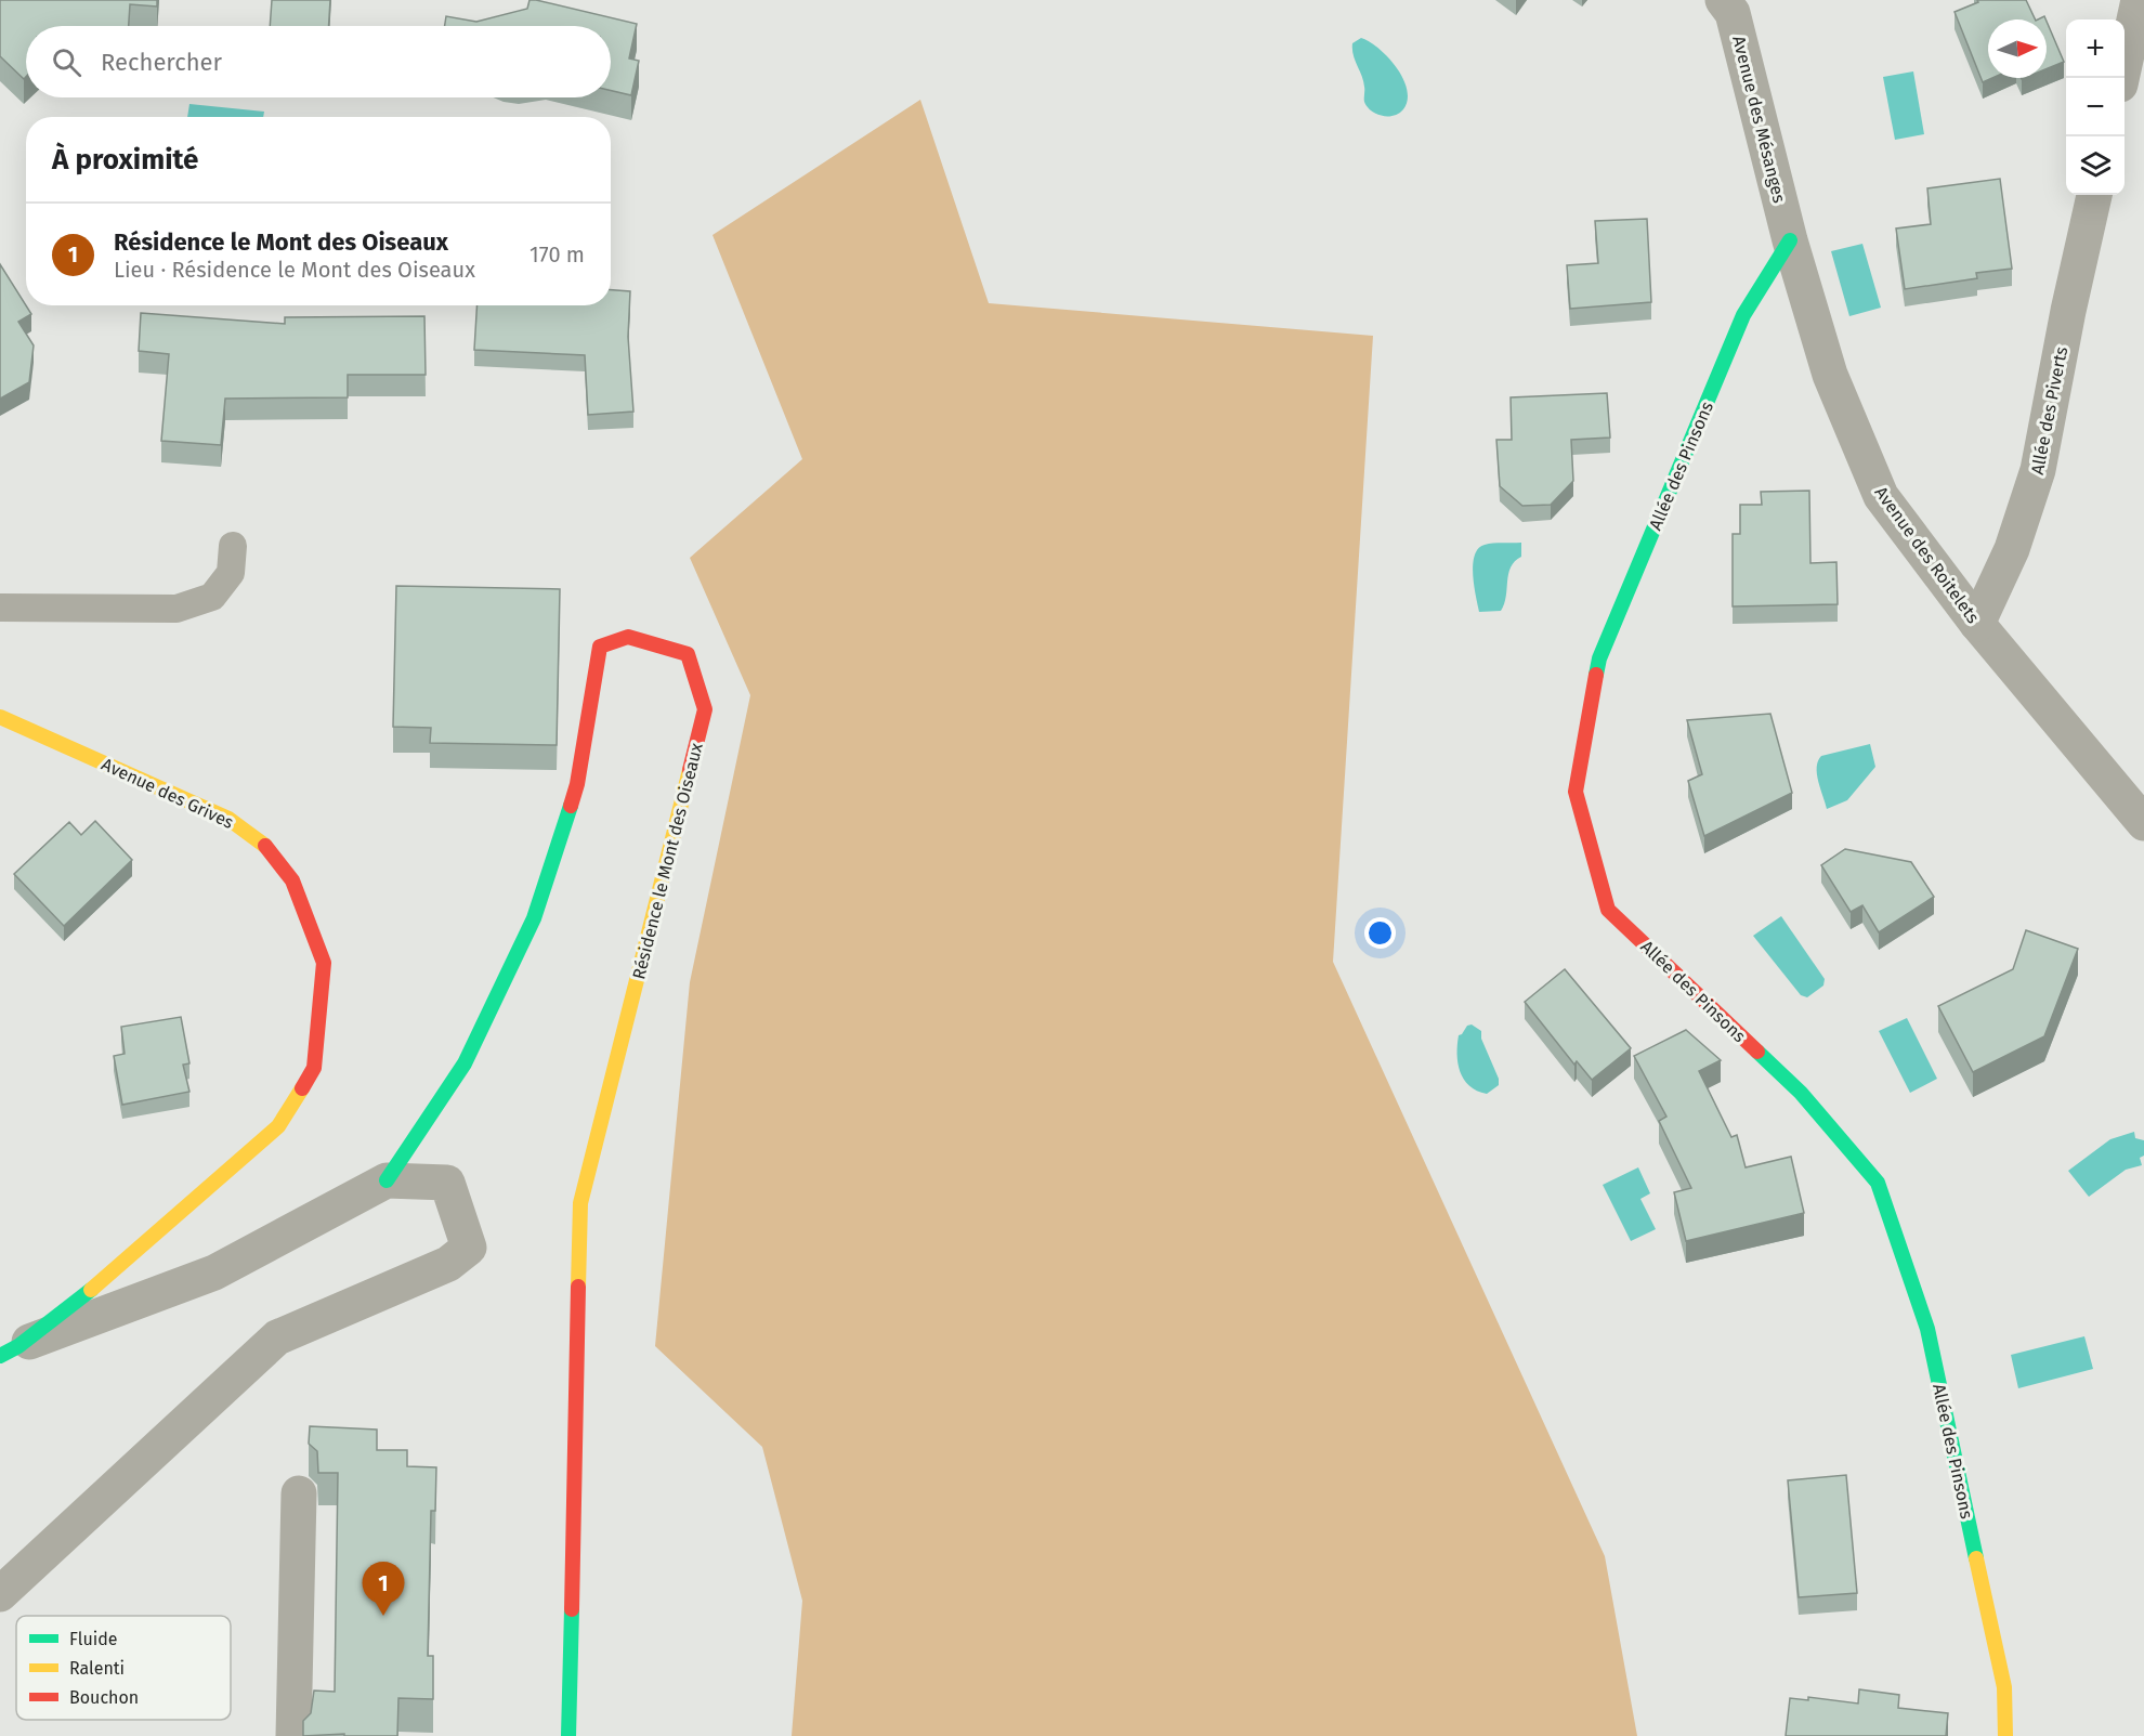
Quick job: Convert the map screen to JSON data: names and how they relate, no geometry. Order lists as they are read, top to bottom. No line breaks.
{"streets":{"street":["Avenue des Mésanges","Allée des Piverts","Allée des Pinsons","Avenue des Roitelets","Avenue des Grives","Résidence le Mont des Oiseaux"]},"crossings":[["Avenue des Mésanges","Allée des Pinsons"],["Avenue des Mésanges","Avenue des Roitelets"],["Allée des Piverts","Avenue des Roitelets"],["Allée des Pinsons","Avenue des Roitelets"],["Avenue des Grives","Résidence le Mont des Oiseaux"]],"legend":["Fluide","Ralenti","Bouchon"],"north":"right","page":{"map_buttons":["+","−"],"search":"Rechercher","heading":"À proximité","list":[{"mark":"1","name":"Résidence le Mont des Oiseaux","note":"Lieu · Résidence le Mont des Oiseaux","value":"170 m"}],"pins":"1"}}
